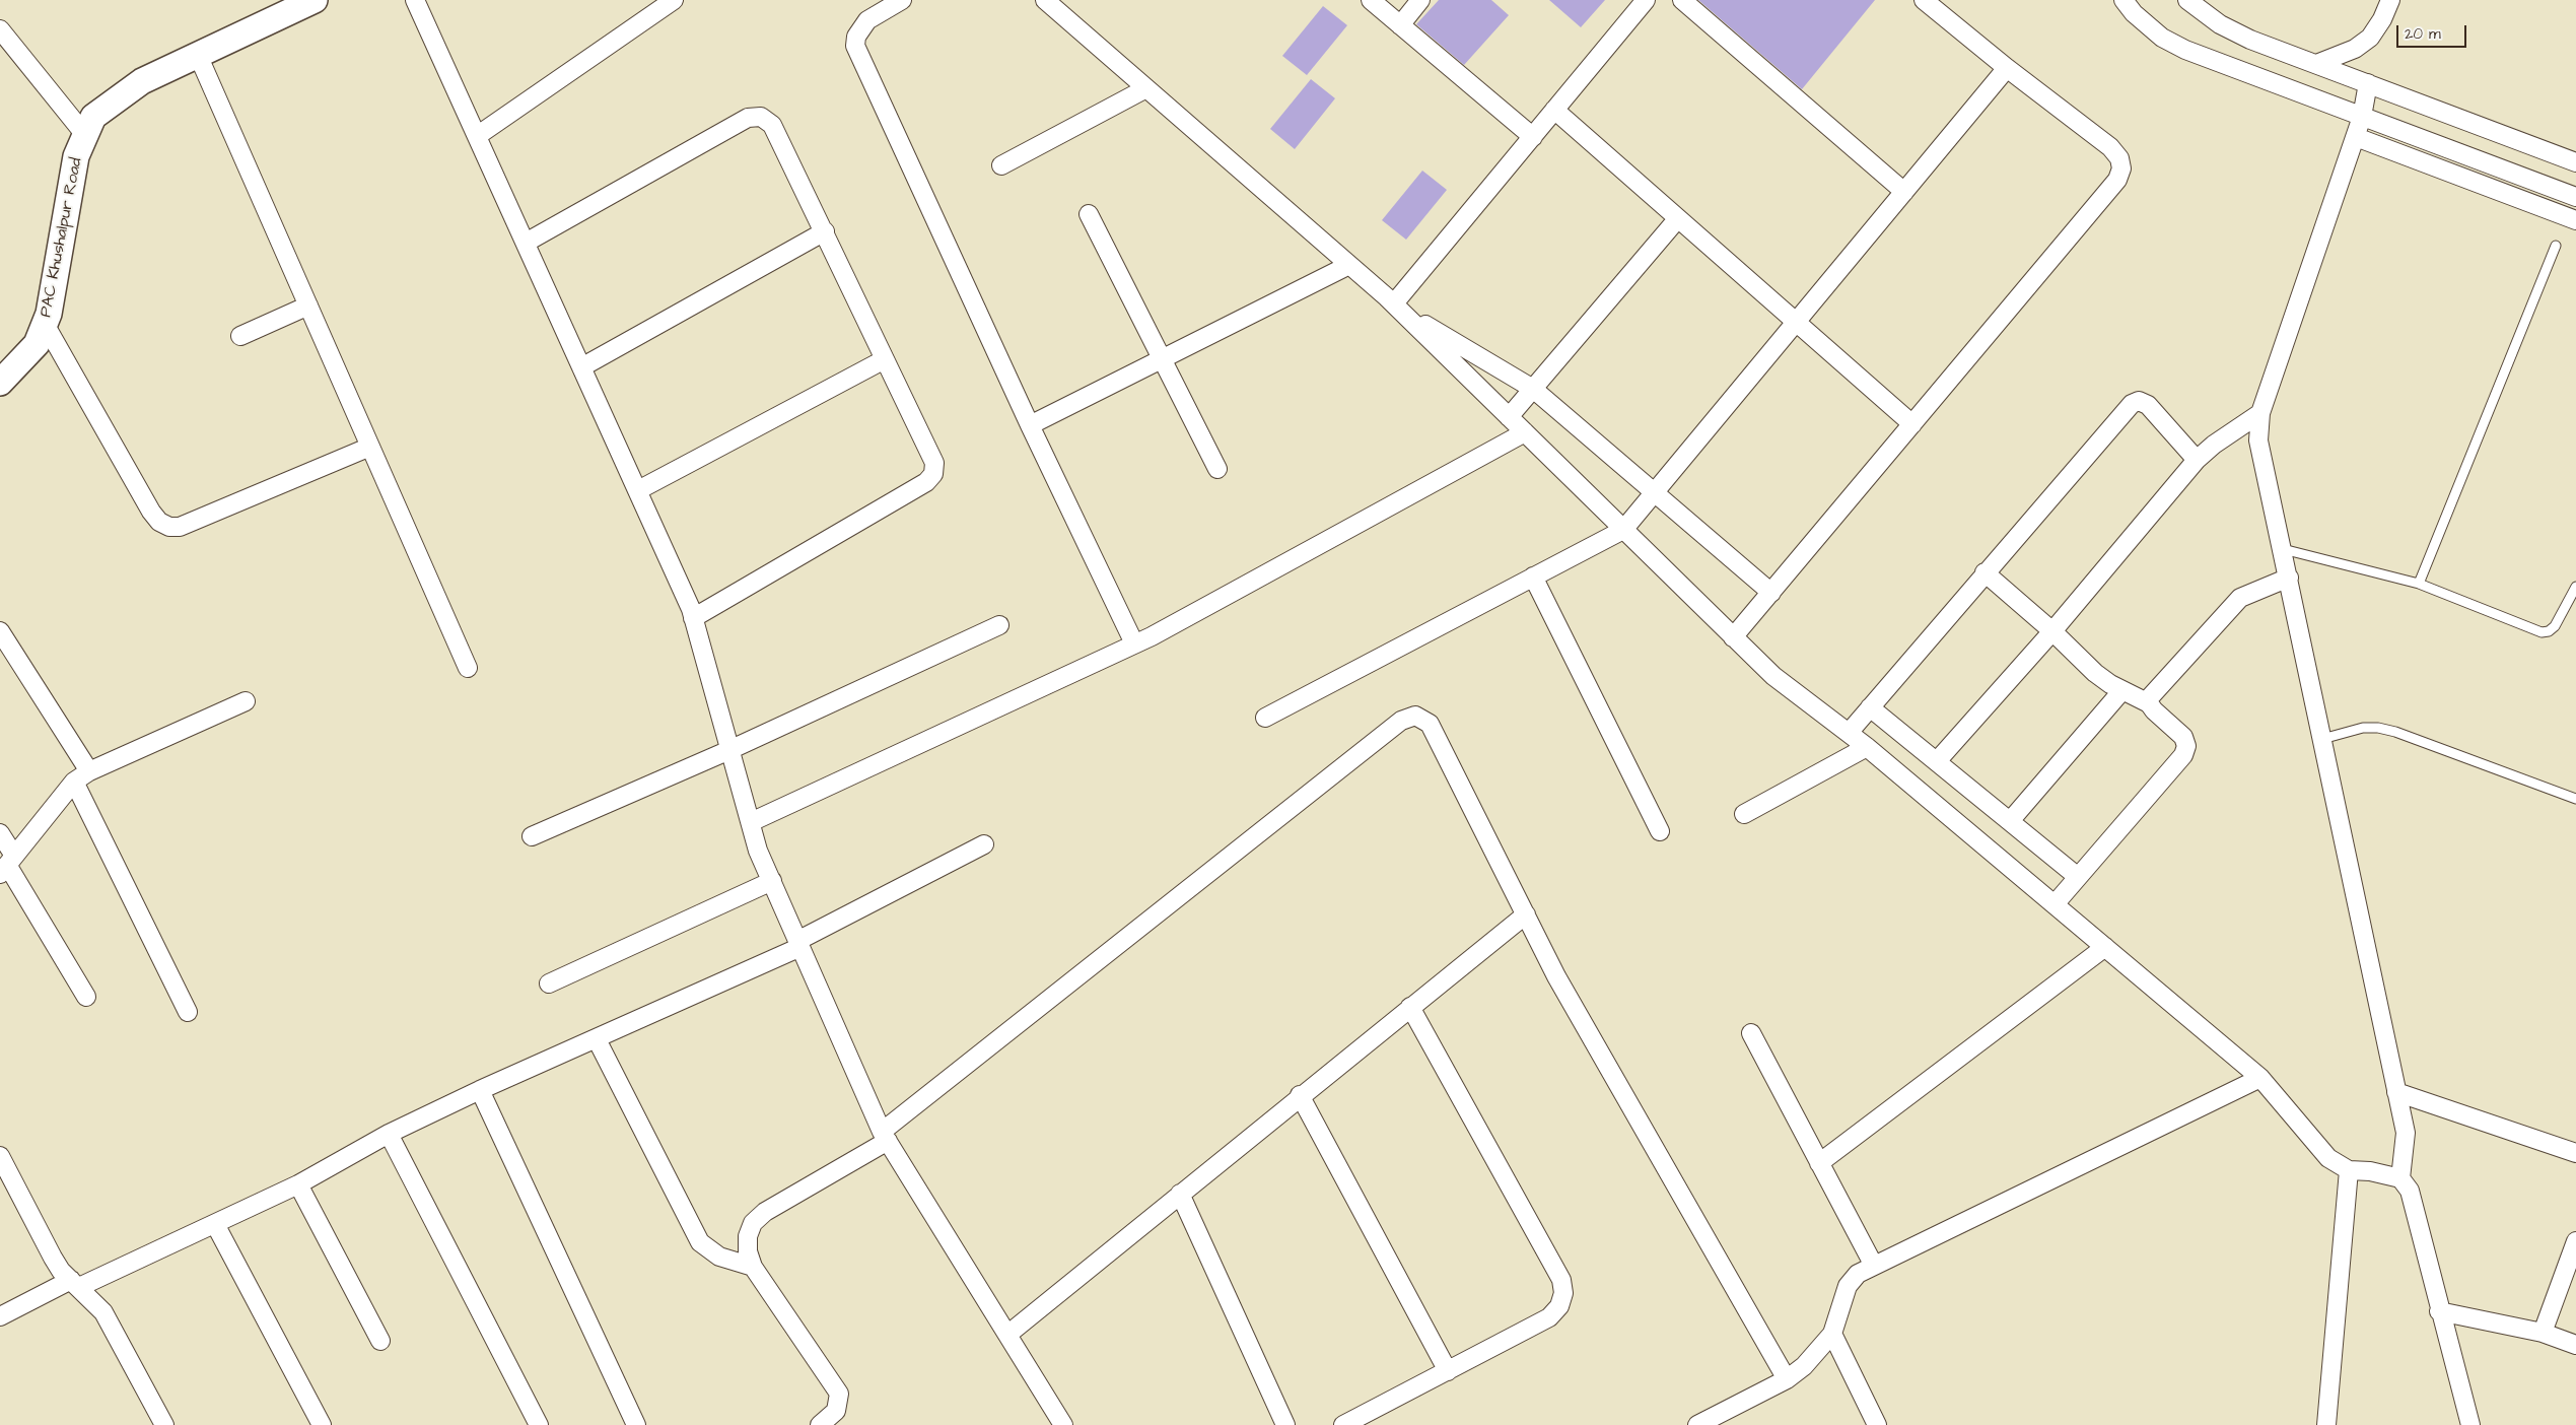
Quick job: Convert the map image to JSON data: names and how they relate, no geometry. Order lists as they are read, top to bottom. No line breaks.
{"streets":{"main road":["PAC Khushalpur Road"]},"scale_bar":"20 m"}
